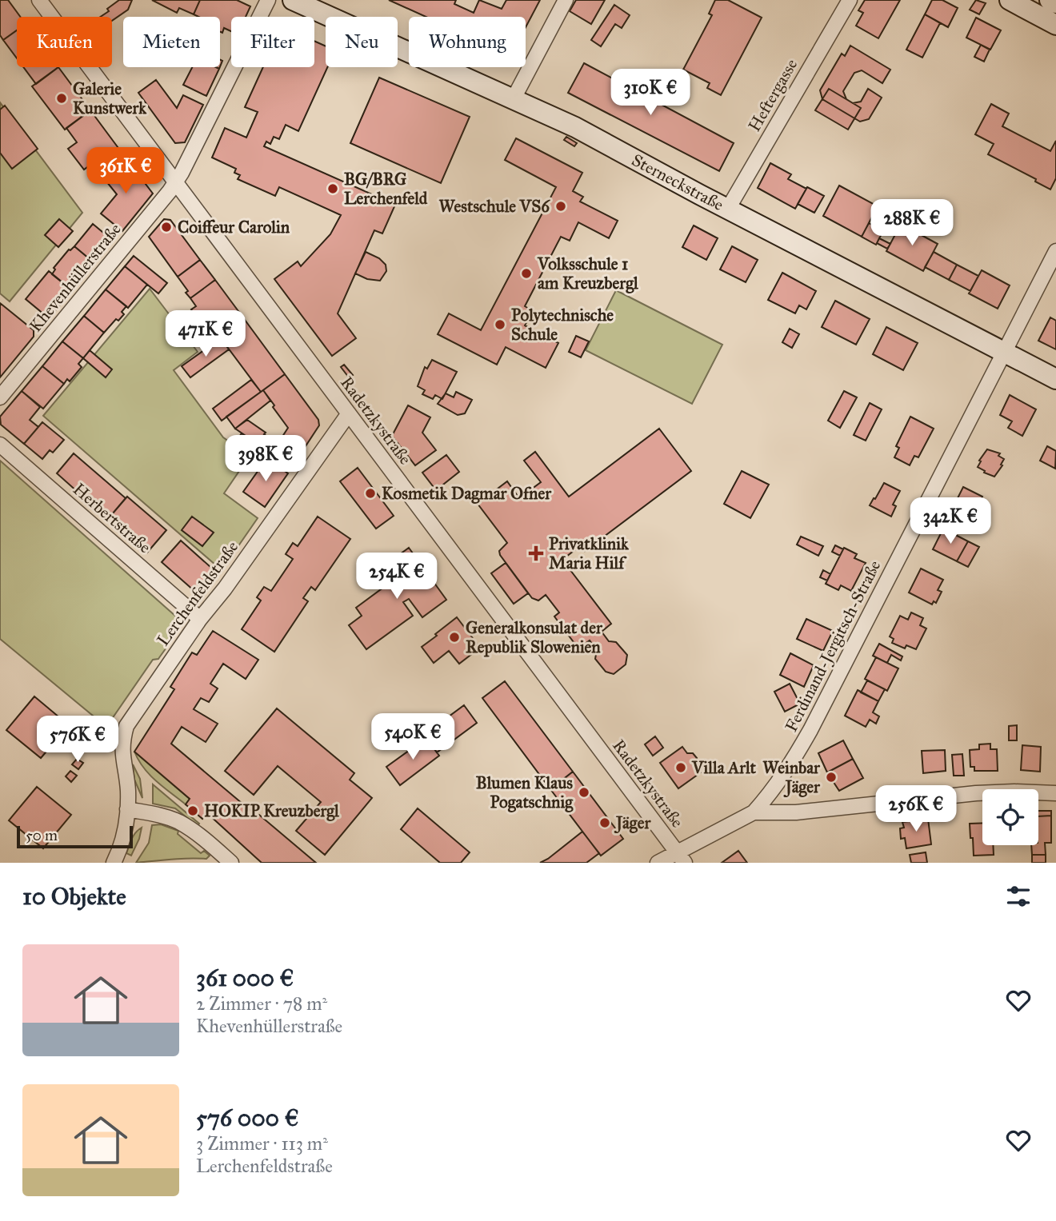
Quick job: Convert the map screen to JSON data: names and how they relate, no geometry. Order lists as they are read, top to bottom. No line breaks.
{"streets":{"street":["Heftergasse","Sterneckstraße","Khevenhüllerstraße","Radetzkystraße","Herbertstraße","Lerchenfeldstraße","Ferdinand-Jergitsch-Straße"]},"crossings":[["Heftergasse","Sterneckstraße"],["Sterneckstraße","Ferdinand-Jergitsch-Straße"],["Khevenhüllerstraße","Radetzkystraße"],["Radetzkystraße","Lerchenfeldstraße"],["Herbertstraße","Lerchenfeldstraße"]],"places":{"other":["Galerie Kunstwerk","BG/BRG Lerchenfeld","Westschule VS6","Coiffeur Carolin","Volksschule 1 am Kreuzbergl","Polytechnische Schule","Kosmetik Dagmar Ofner","Generalkonsulat der Republik Slowenien","Villa Arlt","Weinbar Jäger","Blumen Klaus Pogatschnig","HOKIP Kreuzbergl","Jäger"],"health":["Privatklinik Maria Hilf"]},"scale_bar":"50 m","page":{"chip":["Kaufen","Mieten","Filter","Neu","Wohnung"],"price":["310K €","361K €","288K €","471K €","398K €","342K €","254K €","540K €","576K €","256K €"],"scale":"50 m","heading":"10 Objekte","list":[{"name":"361 000 €","note":"2 Zimmer · 78 m² · Khevenhüllerstraße"},{"name":"576 000 €","note":"3 Zimmer · 113 m² · Lerchenfeldstraße"}]}}
